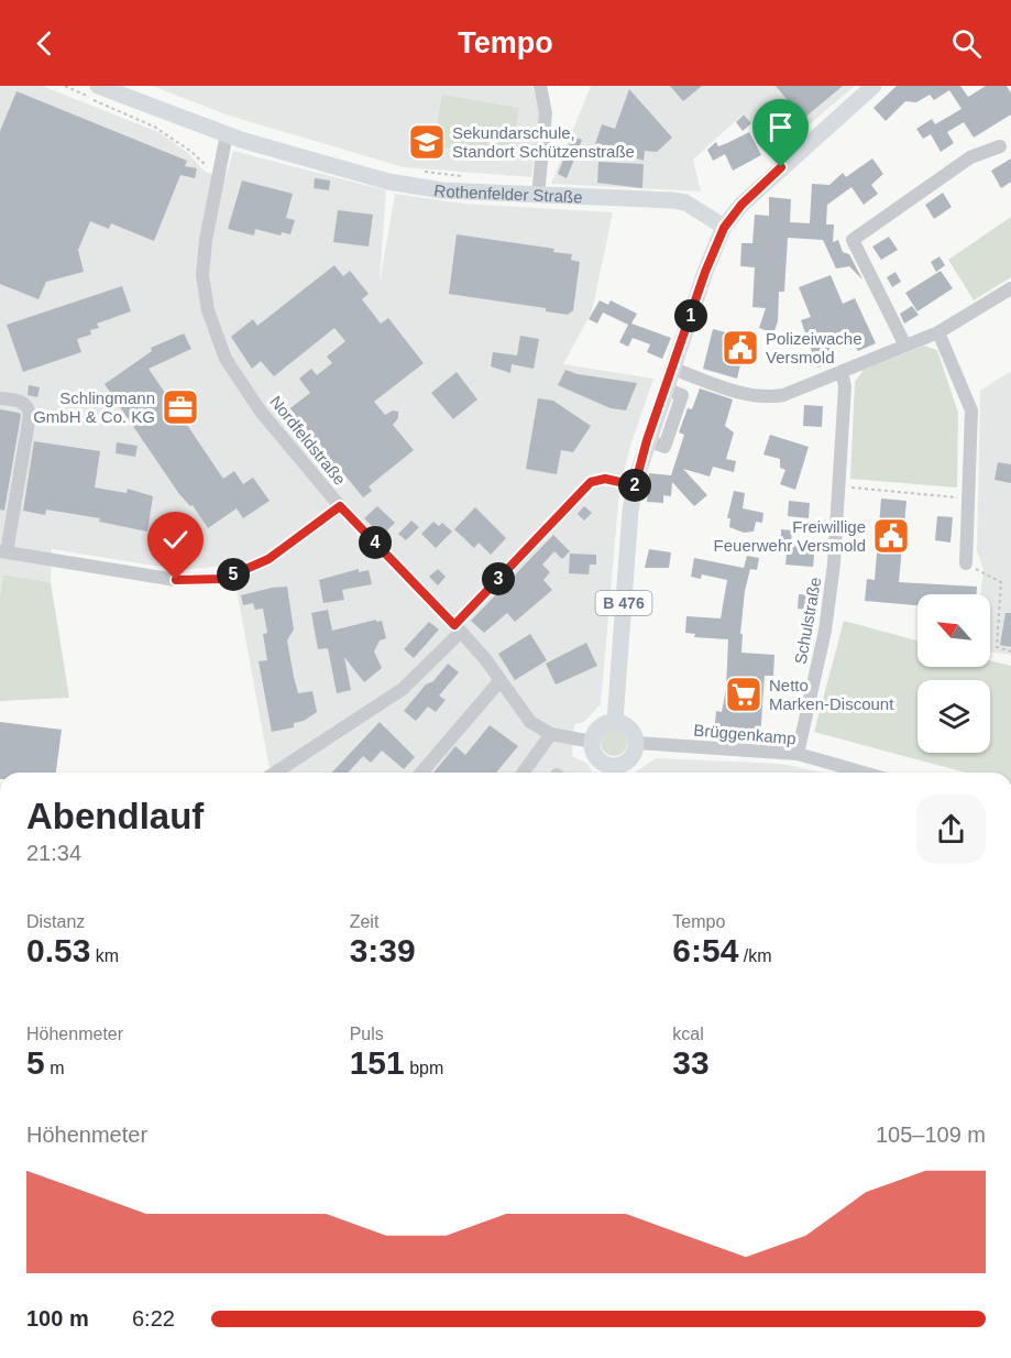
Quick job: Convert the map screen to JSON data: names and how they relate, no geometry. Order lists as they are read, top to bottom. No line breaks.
{"streets":{"main road":["Rothenfelder Straße","B 476"],"street":["Nordfeldstraße","Schulstraße","Brüggenkamp"]},"crossings":[["Rothenfelder Straße","Nordfeldstraße"],["Rothenfelder Straße","B 476"],["Nordfeldstraße","B 476"],["Nordfeldstraße","Brüggenkamp"],["B 476","Brüggenkamp"],["Schulstraße","Brüggenkamp"]],"places":{"school or university":["Sekundarschule, Standort Schützenstraße"],"public building":["Polizeiwache Versmold","Freiwillige Feuerwehr Versmold"],"office":["Schlingmann GmbH & Co. KG"],"supermarket":["Netto Marken-Discount"]},"north":"top left","page":{"header":"Tempo","pins":["1","2","4","5","3"],"heading":["Abendlauf","21:34"],"stats":[["Distanz","0.53 km"],["Zeit","3:39"],["Tempo","6:54 /km"],["Höhenmeter","5 m"],["Puls","151 bpm"],["kcal","33"]],"chart":["Höhenmeter","105–109 m"],"list":[{"name":"100 m","note":"6:22"}]}}
